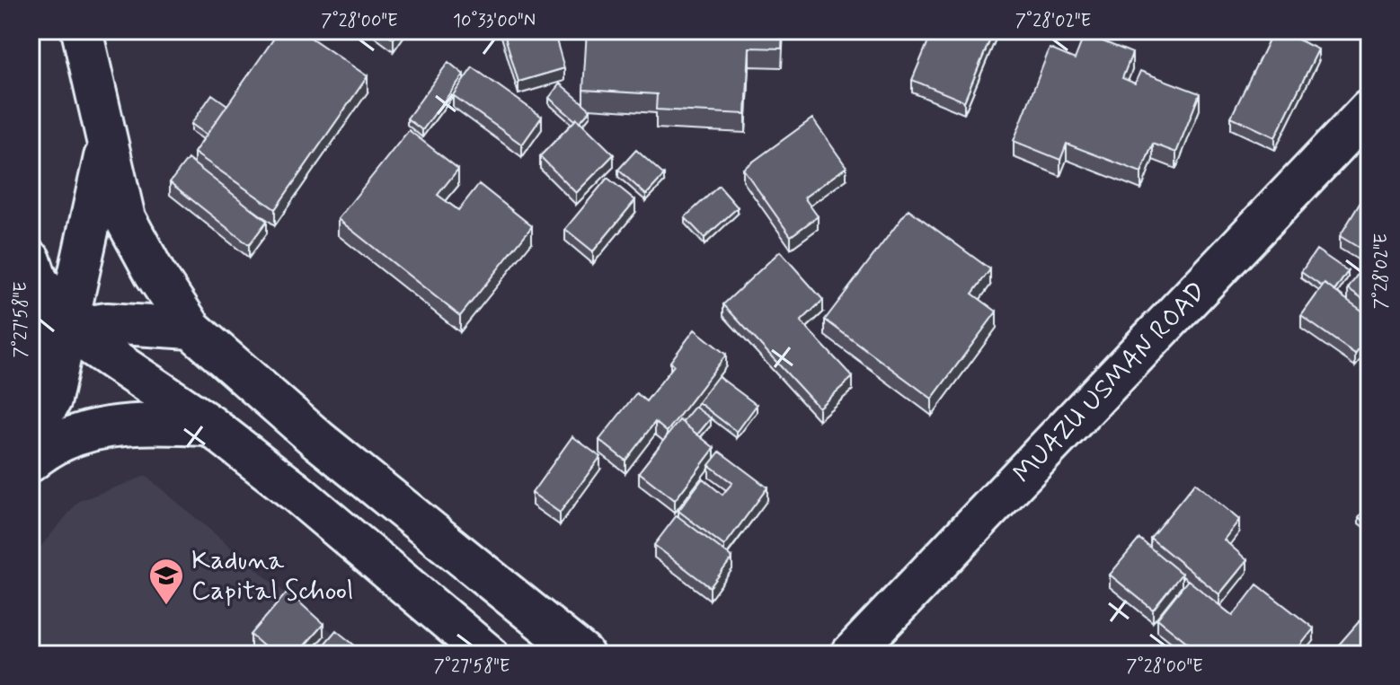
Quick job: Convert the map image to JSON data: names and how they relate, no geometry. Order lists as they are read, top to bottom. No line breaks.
{"streets":{"main road":["MUAZU USMAN ROAD"]},"places":{"school or university":["Kaduna Capital School"]},"coordinates":["7°28'00\"E","10°33'00\"N","7°28'02\"E","7°27'58\"E"]}
